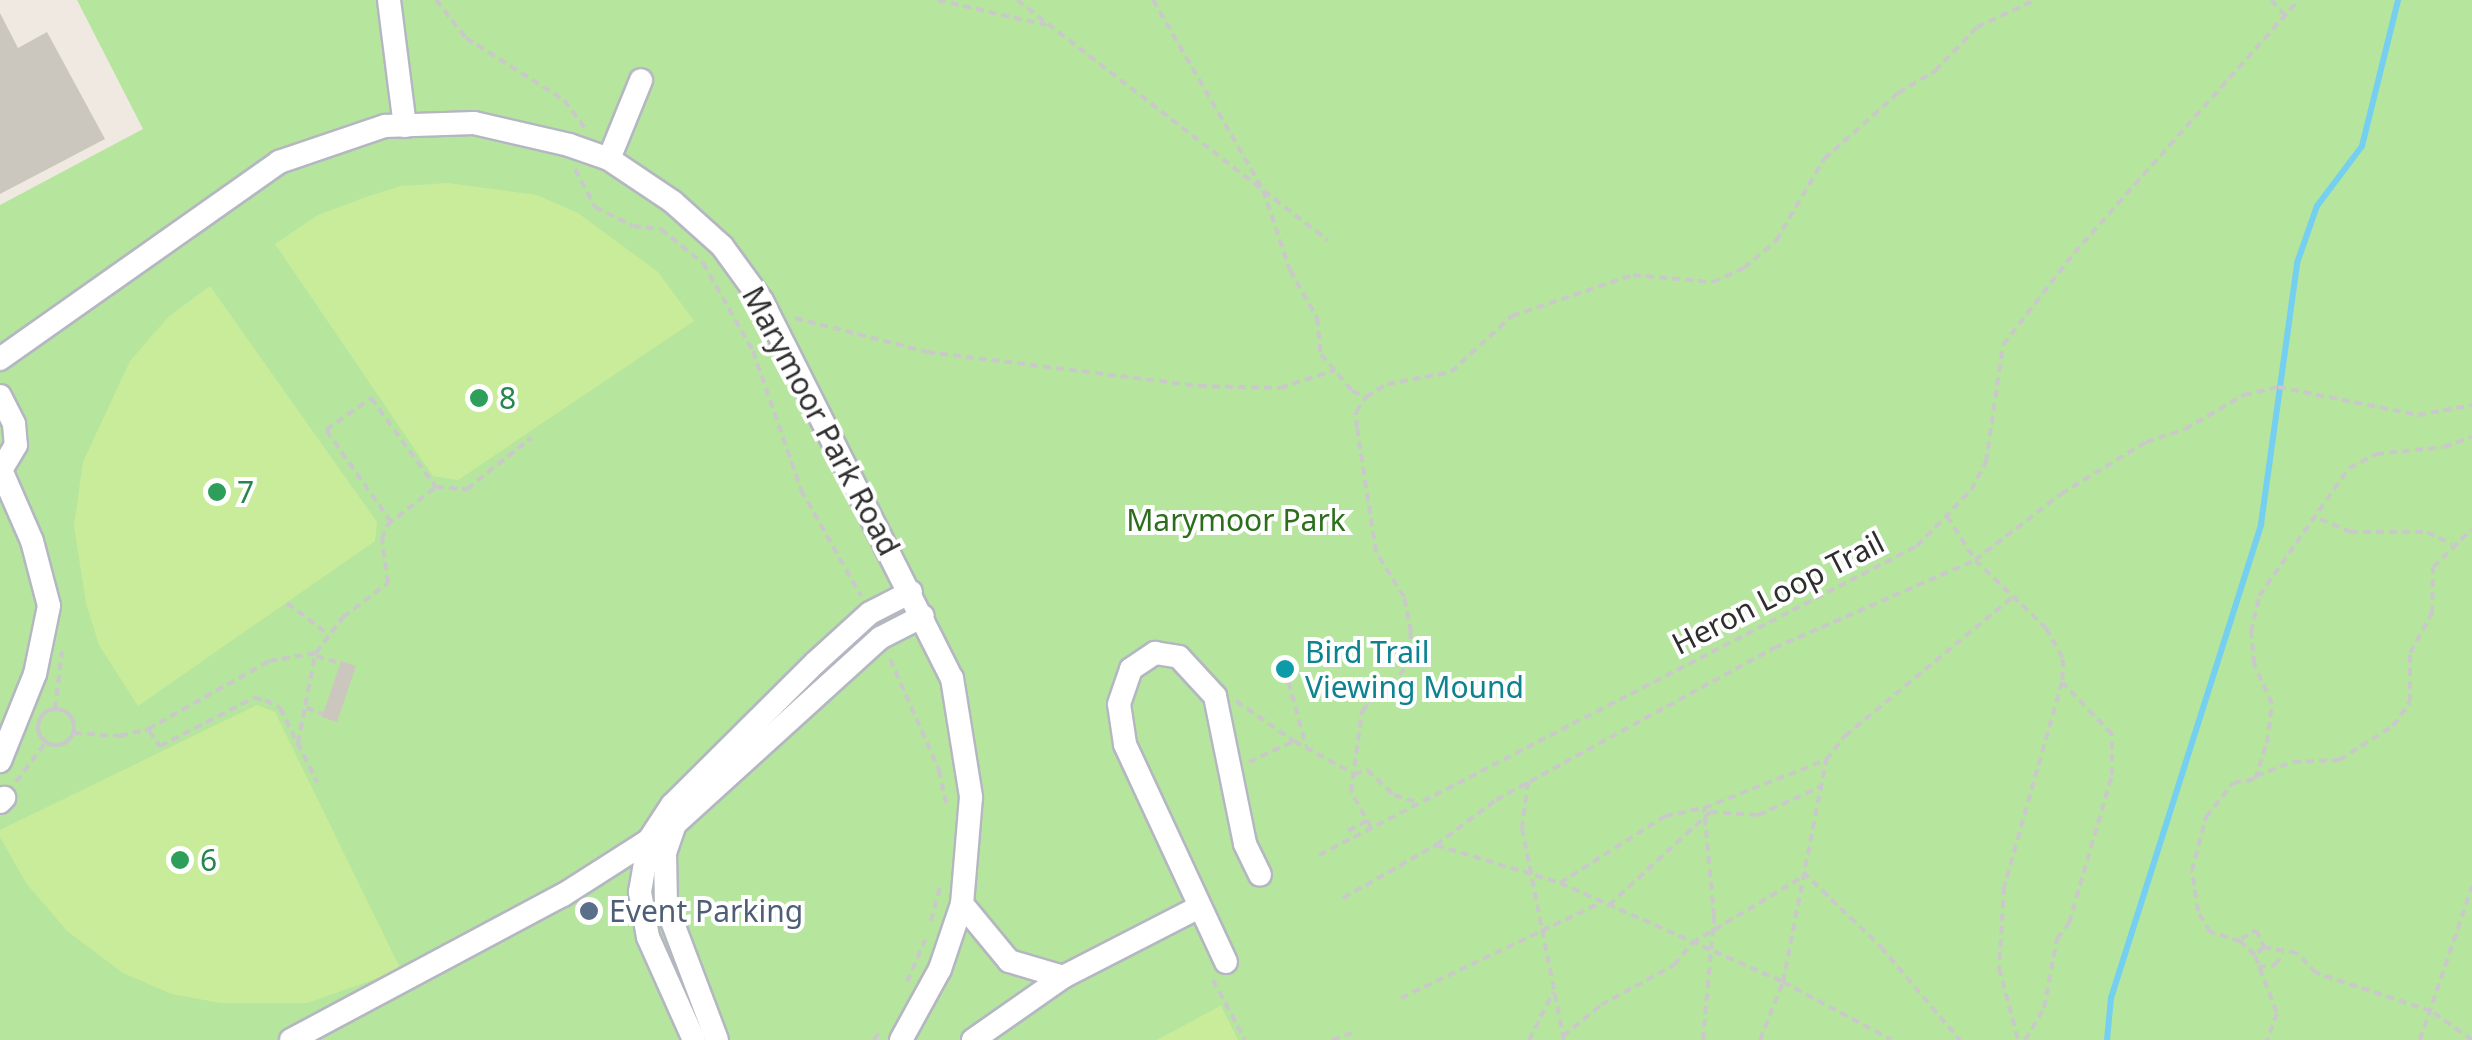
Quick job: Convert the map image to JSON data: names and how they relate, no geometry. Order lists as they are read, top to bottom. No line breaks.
{"streets":{"street":["Marymoor Park Road"],"path":["Heron Loop Trail"]},"parks":["Marymoor Park"],"places":["8","7","Bird Trail Viewing Mound","6","Event Parking"]}
